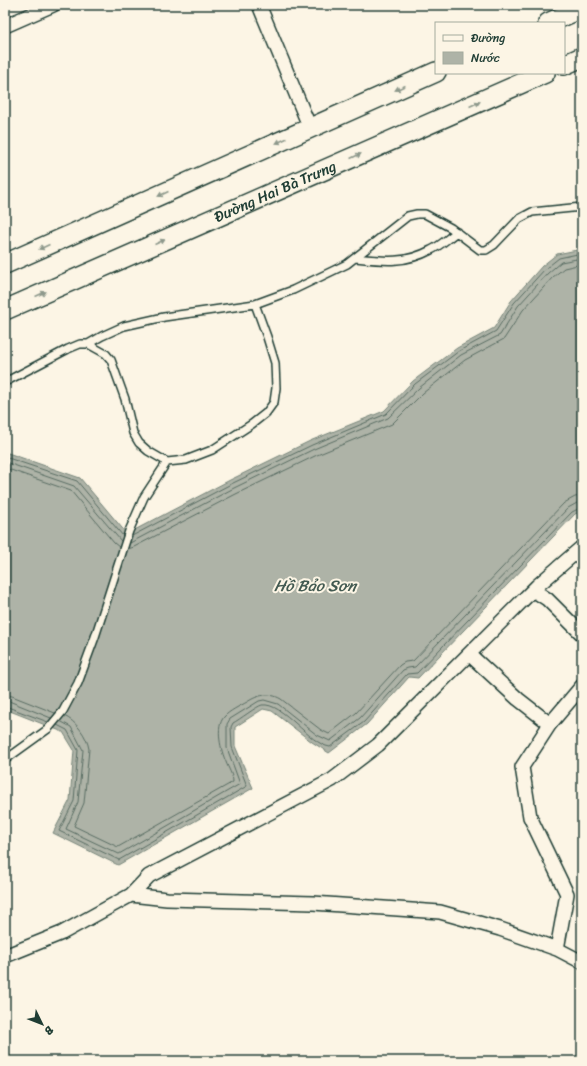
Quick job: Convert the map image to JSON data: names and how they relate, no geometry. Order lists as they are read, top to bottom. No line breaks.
{"streets":{"main road":["Đường Hai Bà Trưng"]},"water":["Hồ Bảo Sơn"],"legend":["Đường","Nước"],"north":"bottom right"}
